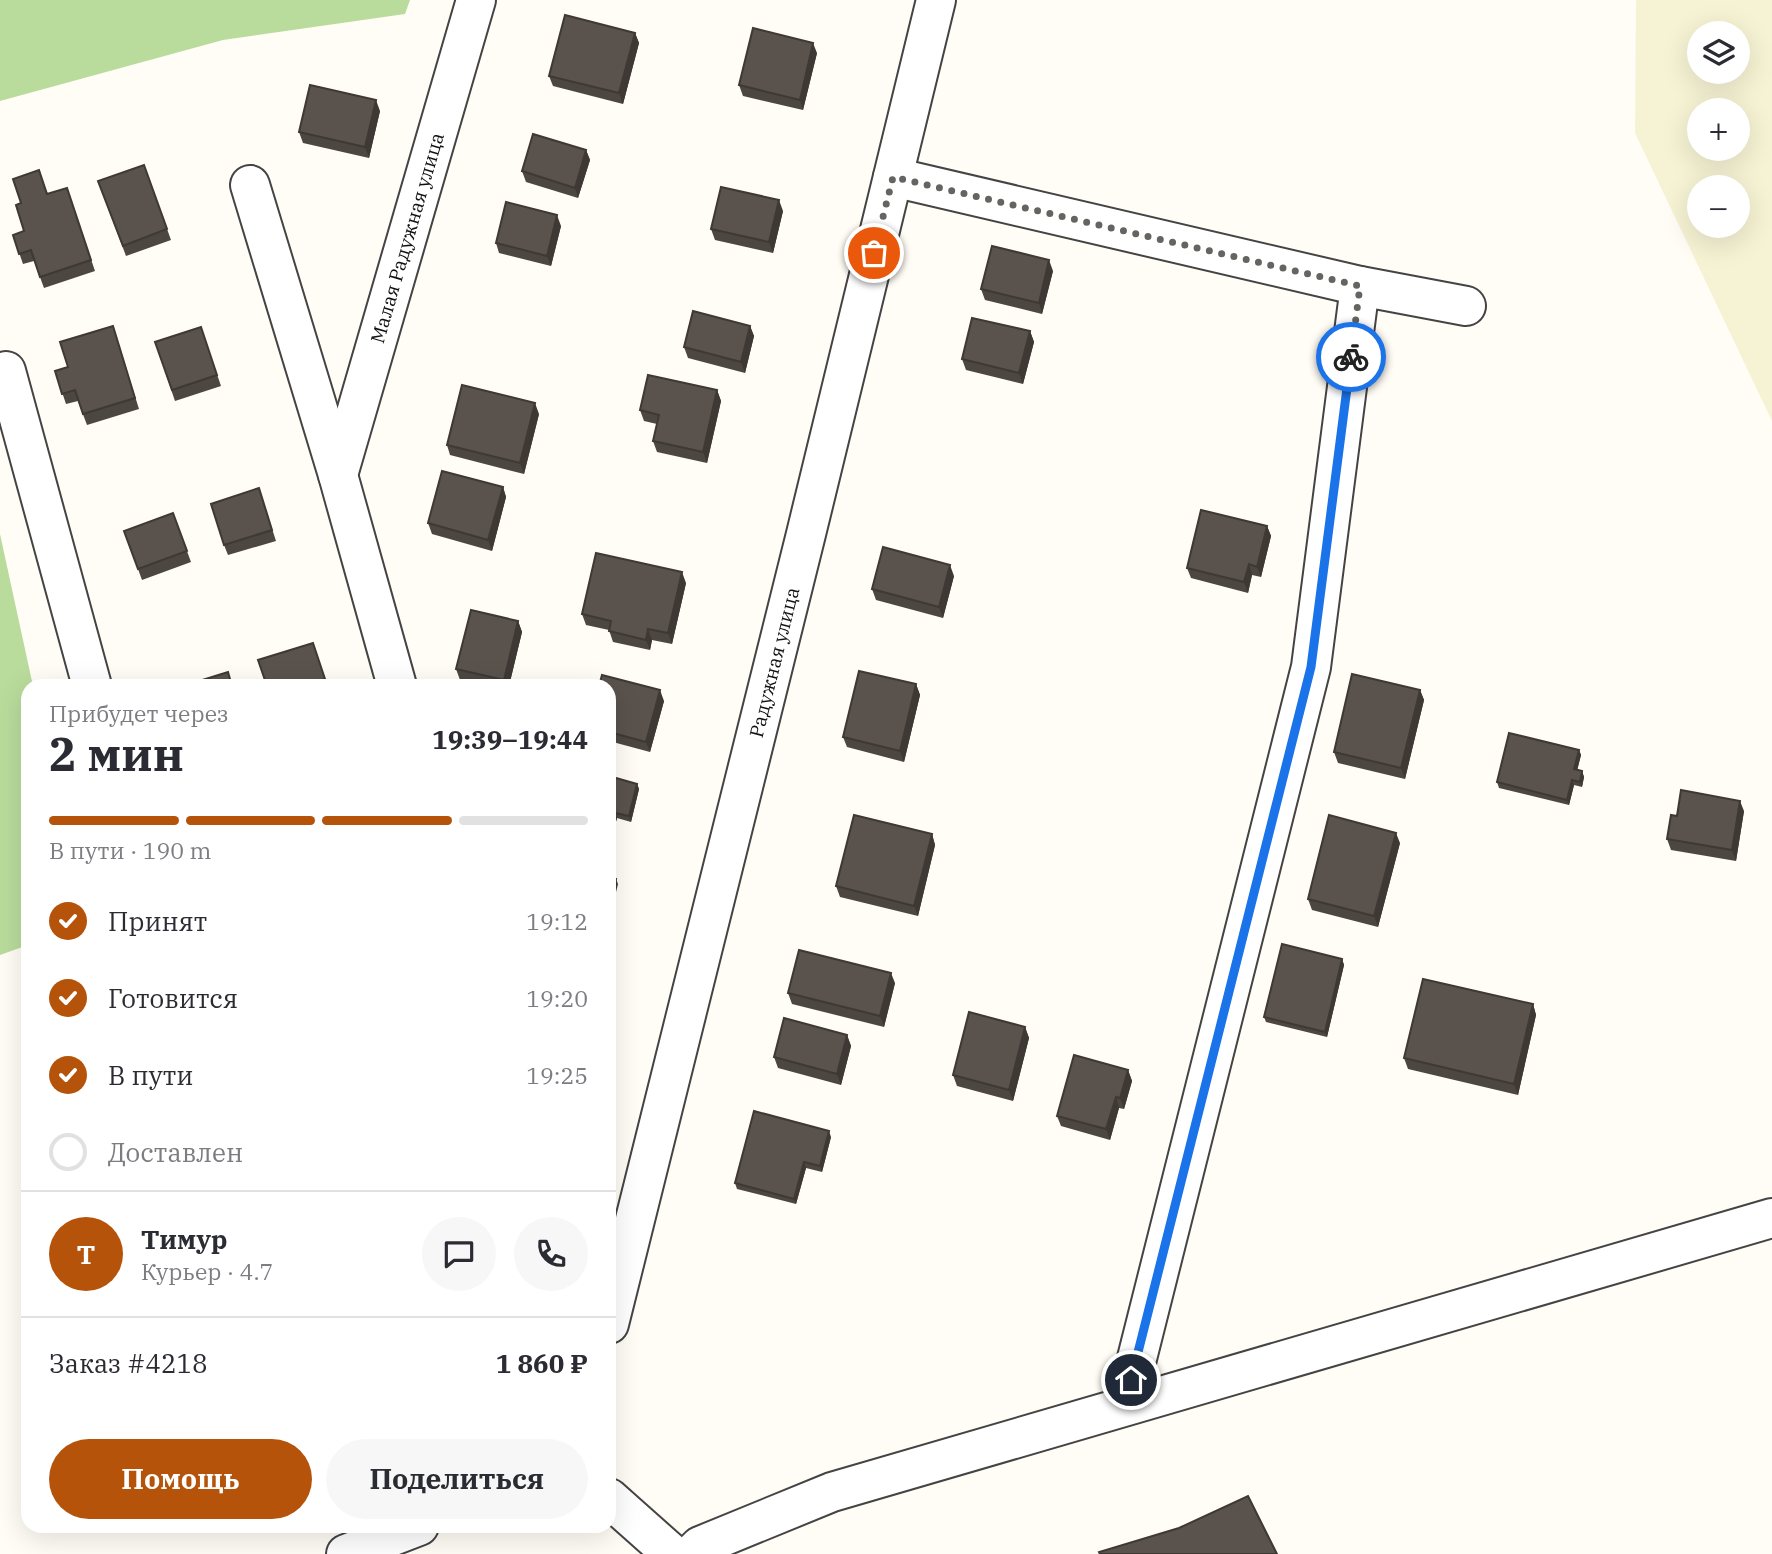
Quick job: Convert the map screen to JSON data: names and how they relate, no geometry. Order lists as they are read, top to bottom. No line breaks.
{"streets":{"street":["Малая Радужная улица","Радужная улица"]},"page":{"map_buttons":["+","−"],"heading":["2 мин","Прибудет через","19:39–19:44"],"panel":["Тимур","Курьер · 4.7","Заказ #4218","1 860 ₽"],"bar":"В пути · 190 m","list":[["Принят","19:12"],["Готовится","19:20"],["В пути","19:25"],"Доставлен"],"round":"Т","buttons":["Помощь","Поделиться"]}}
